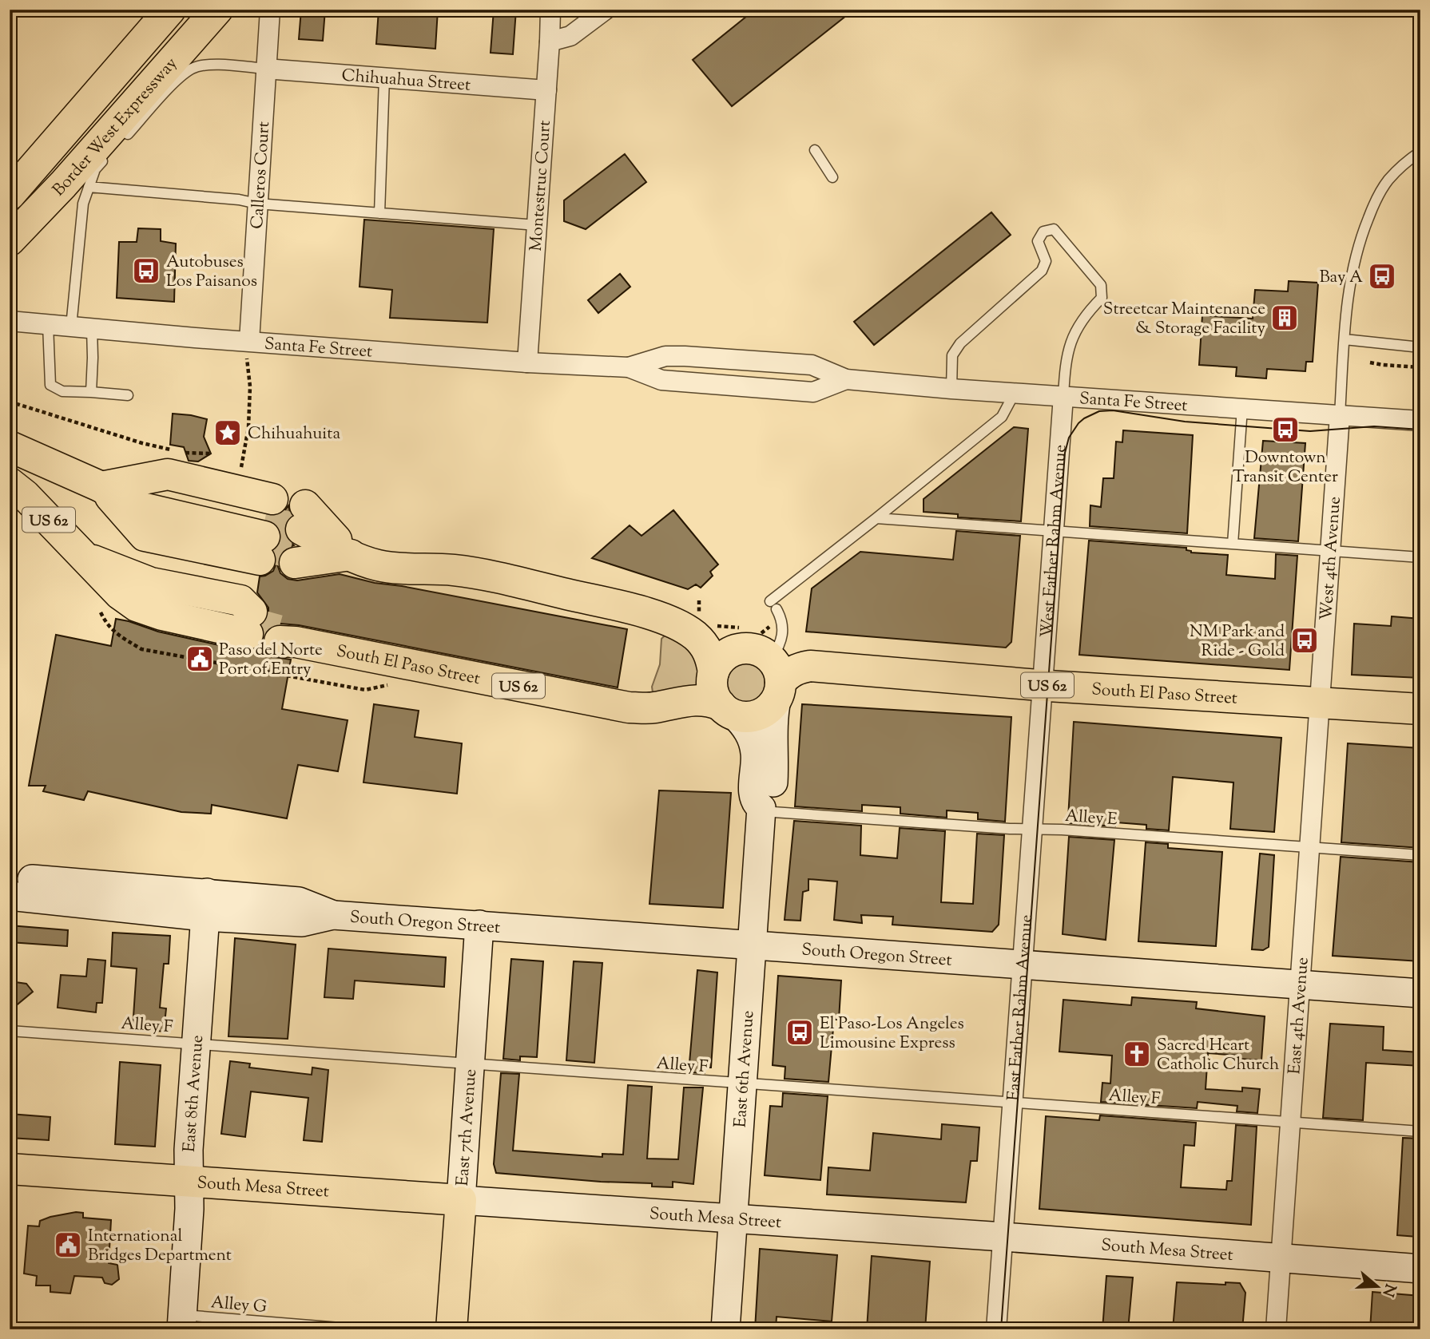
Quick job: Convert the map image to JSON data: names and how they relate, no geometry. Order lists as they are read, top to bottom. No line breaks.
{"streets":{"main road":["Border West Expressway","US 62","South El Paso Street","East 7th Avenue","South Mesa Street"],"street":["Chihuahua Street","Calleros Court","Montestruc Court","Santa Fe Street","West Father Rahm Avenue","West 4th Avenue","South Oregon Street","East Father Rahm Avenue","East 4th Avenue","East 6th Avenue","East 8th Avenue"],"lane":["Alley E","Alley F","Alley G"]},"crossings":[["Chihuahua Street","Calleros Court"],["Chihuahua Street","Montestruc Court"],["Calleros Court","Santa Fe Street"],["Montestruc Court","Santa Fe Street"],["Santa Fe Street","West Father Rahm Avenue"],["Santa Fe Street","West 4th Avenue"],["US 62","South El Paso Street"],["US 62","East 6th Avenue"],["West Father Rahm Avenue","South El Paso Street"],["West Father Rahm Avenue","East Father Rahm Avenue"],["West 4th Avenue","South El Paso Street"],["West 4th Avenue","East 4th Avenue"],["South El Paso Street","East Father Rahm Avenue"],["South El Paso Street","East 4th Avenue"],["South El Paso Street","East 6th Avenue"],["Alley E","East Father Rahm Avenue"],["Alley E","East 4th Avenue"],["Alley E","East 6th Avenue"],["South Oregon Street","East Father Rahm Avenue"],["South Oregon Street","East 4th Avenue"],["South Oregon Street","East 6th Avenue"],["South Oregon Street","East 8th Avenue"],["South Oregon Street","East 7th Avenue"],["East Father Rahm Avenue","Alley F"],["East Father Rahm Avenue","South Mesa Street"],["East 4th Avenue","Alley F"],["East 4th Avenue","South Mesa Street"],["Alley F","East 6th Avenue"],["Alley F","East 8th Avenue"],["Alley F","East 7th Avenue"],["East 6th Avenue","South Mesa Street"],["East 8th Avenue","South Mesa Street"],["East 8th Avenue","Alley G"],["East 7th Avenue","South Mesa Street"]],"places":{"bus stop":["Autobuses Los Paisanos","Bay A","Downtown Transit Center","NM Park and Ride - Gold","El Paso-Los Angeles Limousine Express"],"building":["Streetcar Maintenance & Storage Facility"],"place":["Chihuahuita"],"public building":["Paso del Norte Port of Entry","International Bridges Department"],"church":["Sacred Heart Catholic Church"]},"north":"right"}
